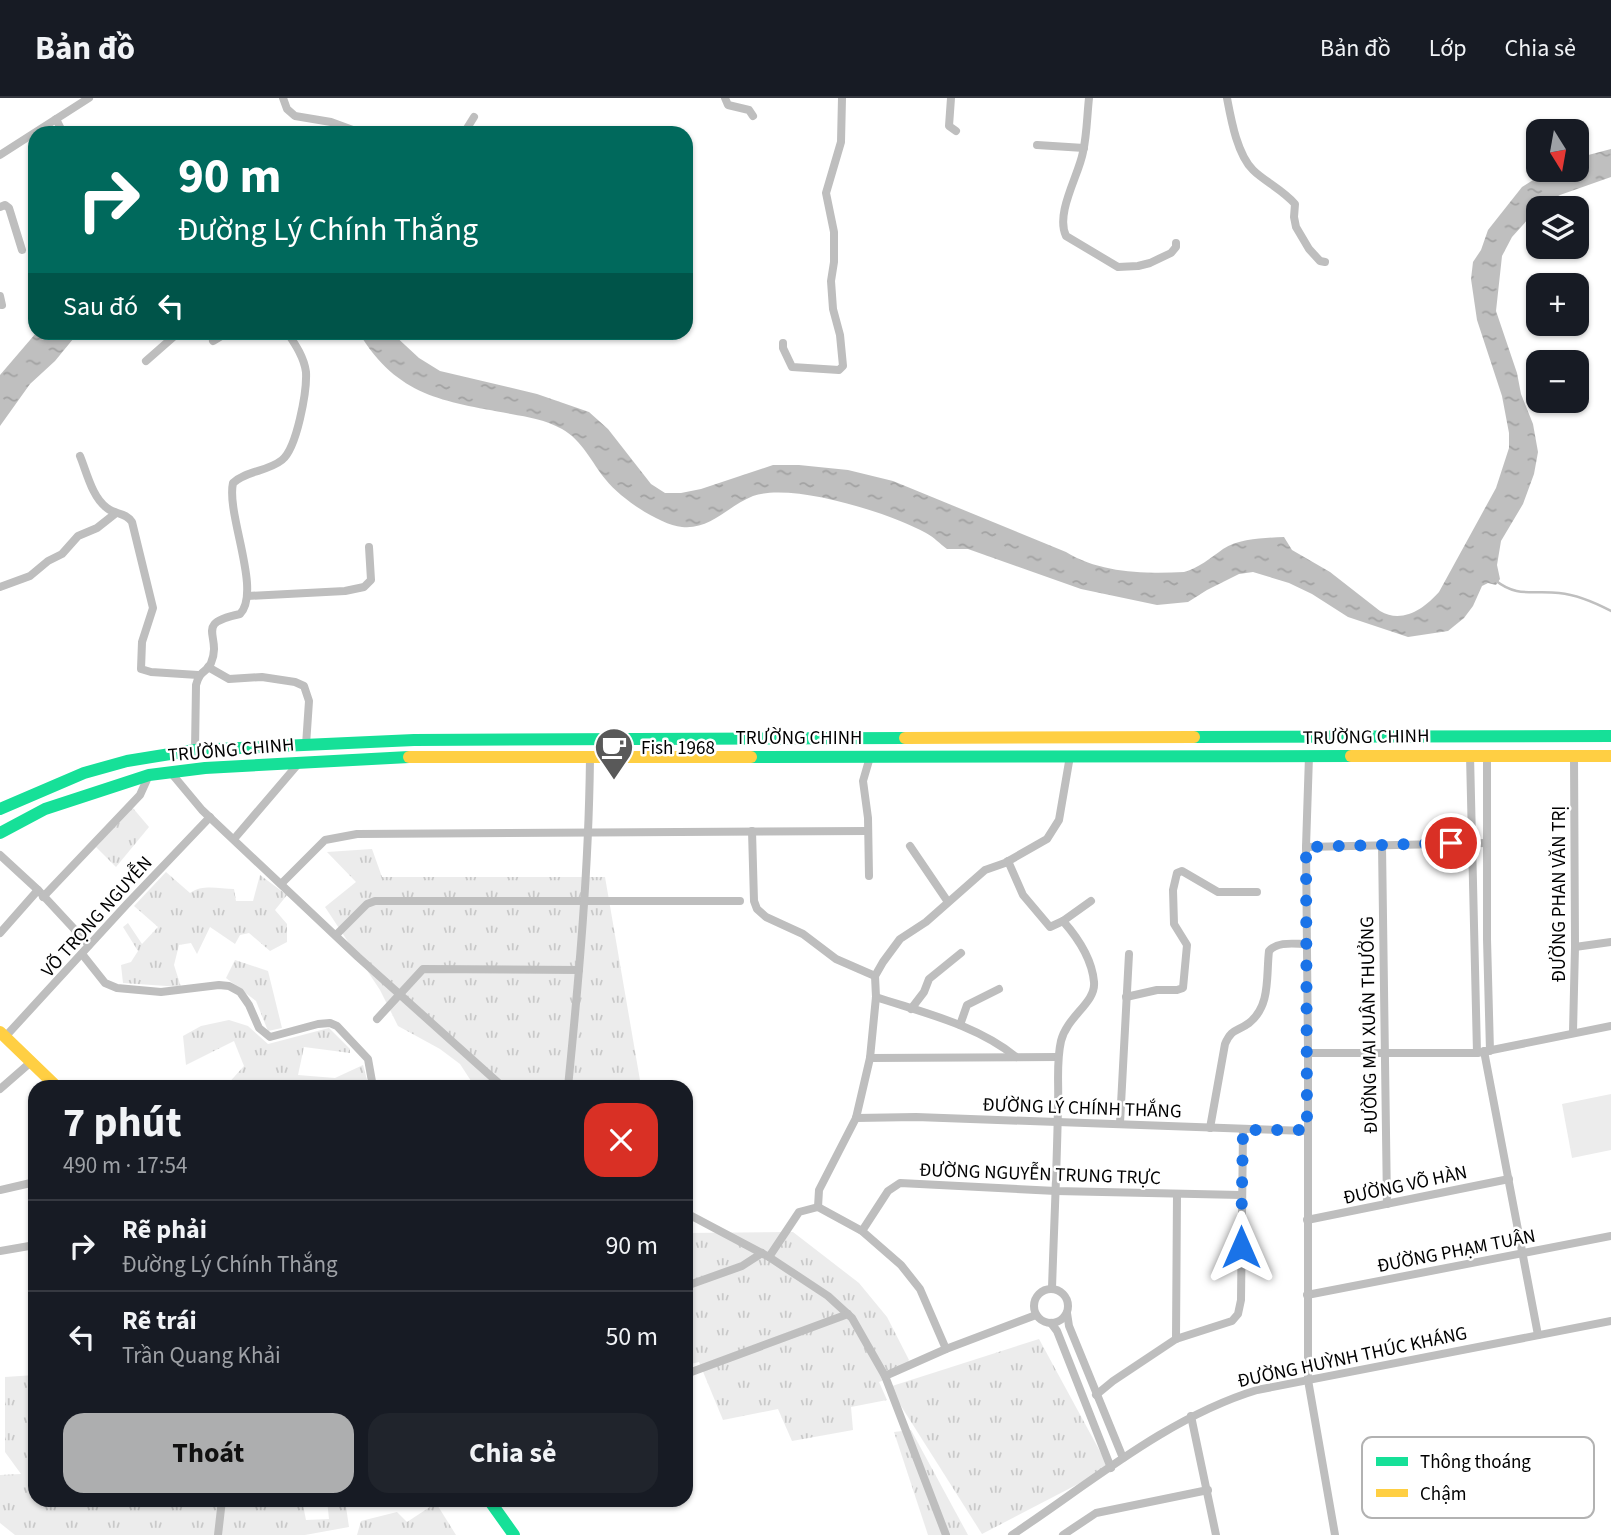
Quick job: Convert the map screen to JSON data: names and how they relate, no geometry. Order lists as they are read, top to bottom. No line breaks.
{"streets":{"street":["TRƯỜNG CHINH","ĐƯỜNG PHAN VĂN TRỊ","VÕ TRỌNG NGUYỄN","ĐƯỜNG MAI XUÂN THƯỞNG","ĐƯỜNG LÝ CHÍNH THẮNG","ĐƯỜNG NGUYỄN TRUNG TRỰC","ĐƯỜNG VÕ HÀN","ĐƯỜNG PHẠM TUÂN","ĐƯỜNG HUỲNH THÚC KHÁNG"]},"crossings":[["TRƯỜNG CHINH","ĐƯỜNG PHAN VĂN TRỊ"],["ĐƯỜNG MAI XUÂN THƯỞNG","ĐƯỜNG VÕ HÀN"]],"places":{"cafe":["Fish 1968"]},"legend":["Thông thoáng","Chậm"],"north":"bottom","page":{"header":"Bản đồ","nav":["Bản đồ","Lớp","Chia sẻ"],"map_buttons":["+","−"],"turn":["90 m","Đường Lý Chính Thắng"],"then":"Sau đó","heading":["7 phút","490 m · 17:54"],"list":[{"name":"Rẽ phải","note":"Đường Lý Chính Thắng","value":"90 m"},{"name":"Rẽ trái","note":"Trần Quang Khải","value":"50 m"}],"buttons":["Thoát","Chia sẻ"]}}
